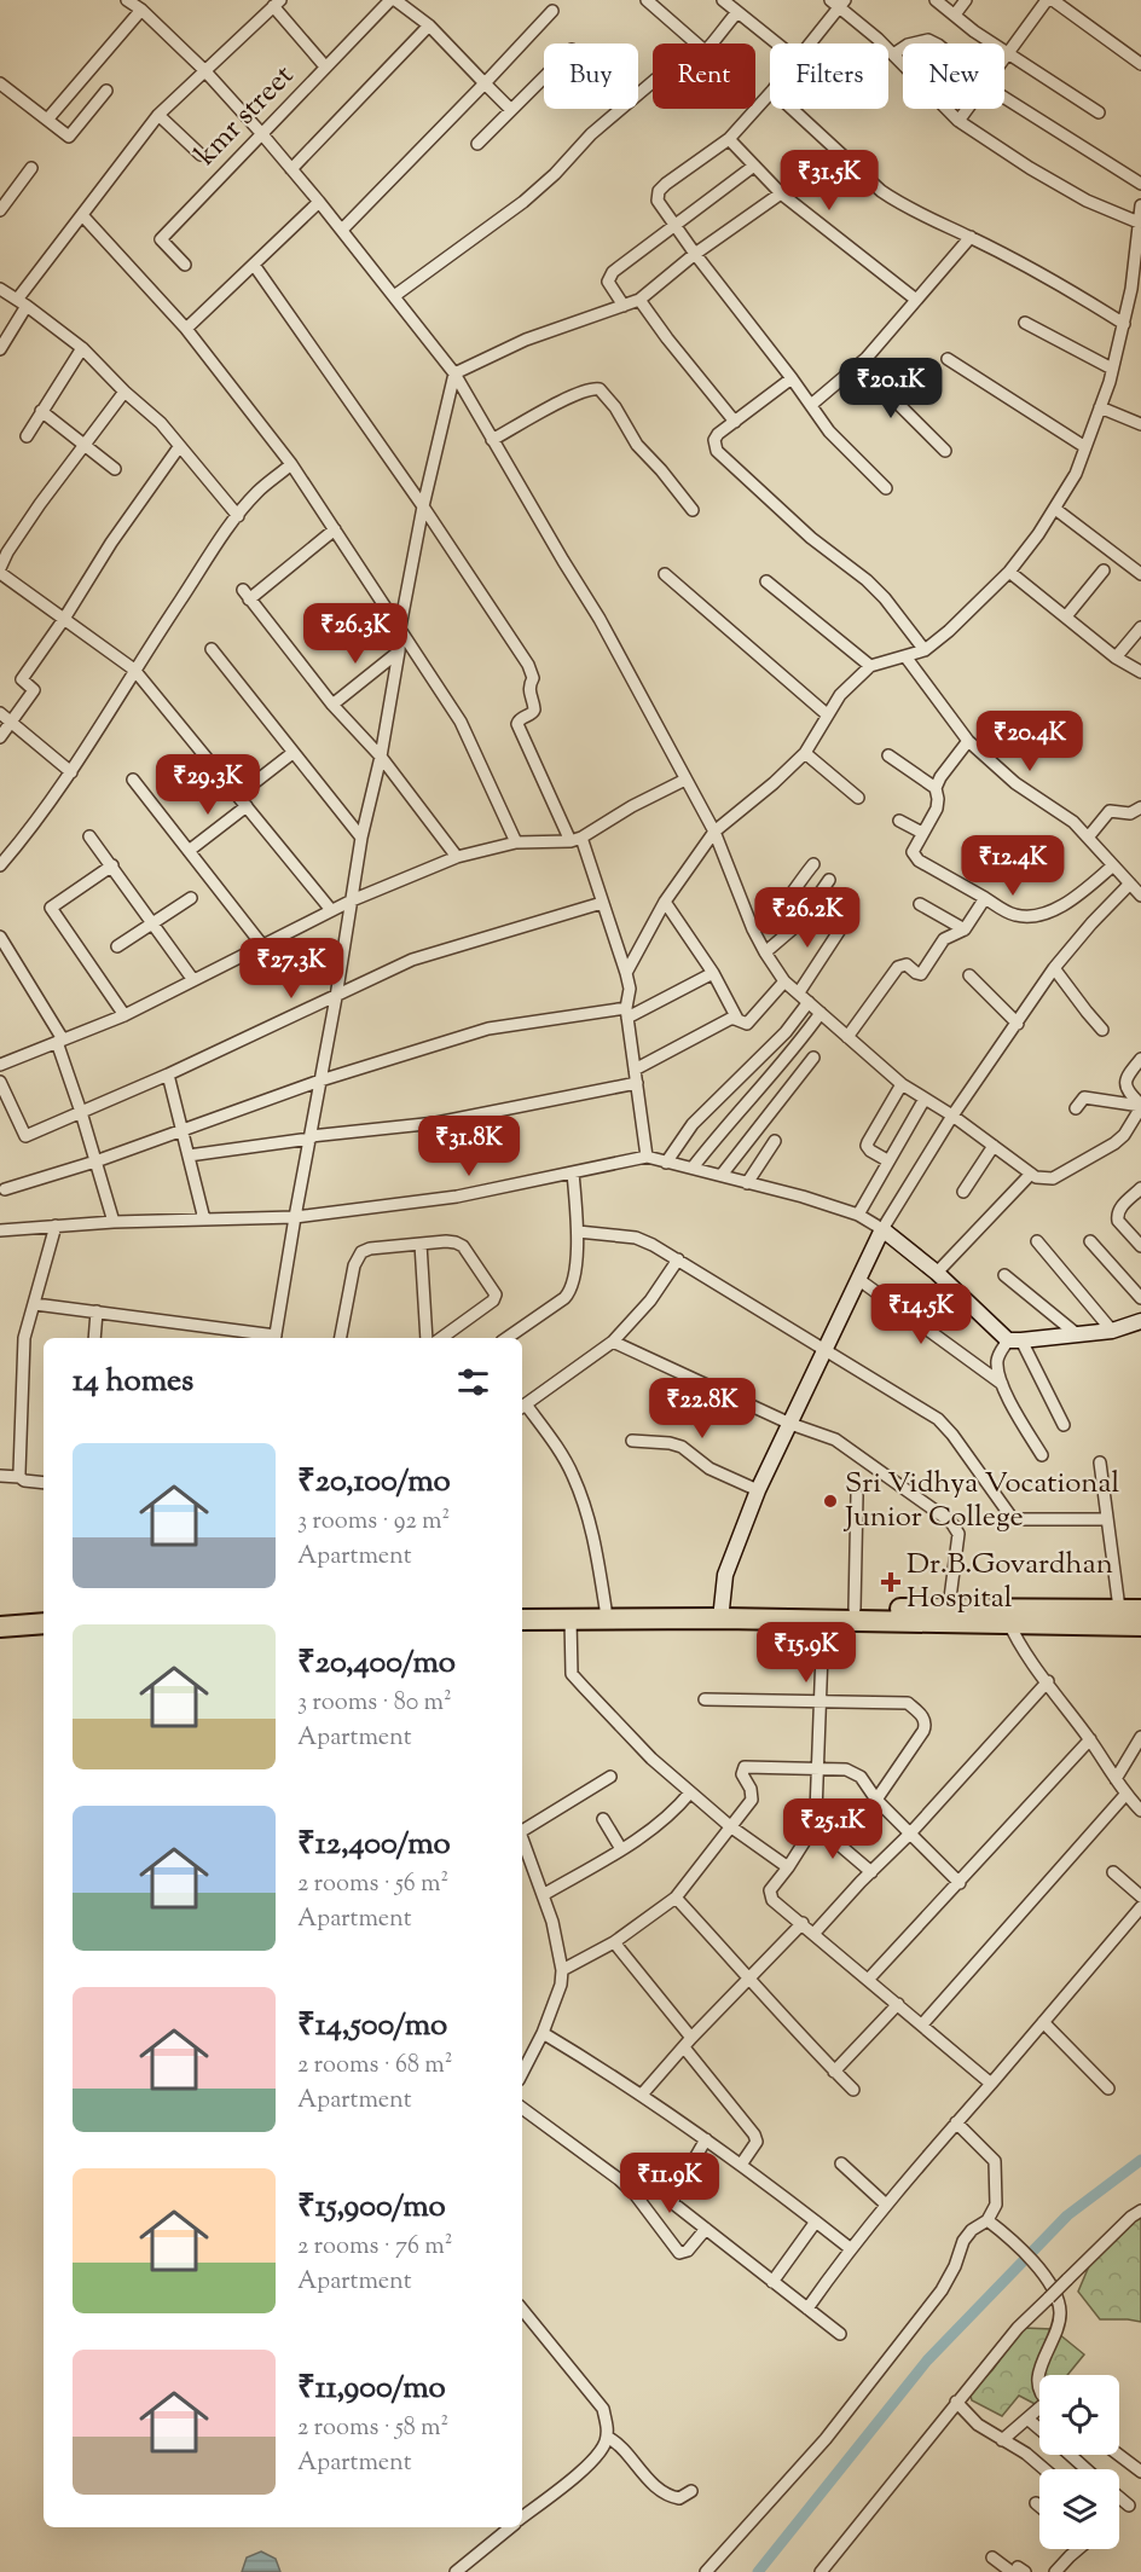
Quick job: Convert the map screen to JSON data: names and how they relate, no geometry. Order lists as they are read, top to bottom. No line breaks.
{"streets":{"street":["kmr street"]},"places":{"other":["Sri Vidhya Vocational Junior College"],"health":["Dr.B.Govardhan Hospital"]},"page":{"chip":["Buy","Rent","Filters","New"],"price":["₹31.5K","₹20.1K","₹26.3K","₹20.4K","₹29.3K","₹12.4K","₹26.2K","₹27.3K","₹31.8K","₹14.5K","₹22.8K","₹15.9K","₹25.1K","₹11.9K"],"heading":"14 homes","list":[{"name":"₹20,100/mo","note":"3 rooms · 92 m² · Apartment"},{"name":"₹20,400/mo","note":"3 rooms · 80 m² · Apartment"},{"name":"₹12,400/mo","note":"2 rooms · 56 m² · Apartment"},{"name":"₹14,500/mo","note":"2 rooms · 68 m² · Apartment"},{"name":"₹15,900/mo","note":"2 rooms · 76 m² · Apartment"},{"name":"₹11,900/mo","note":"2 rooms · 58 m² · Apartment"}]}}
